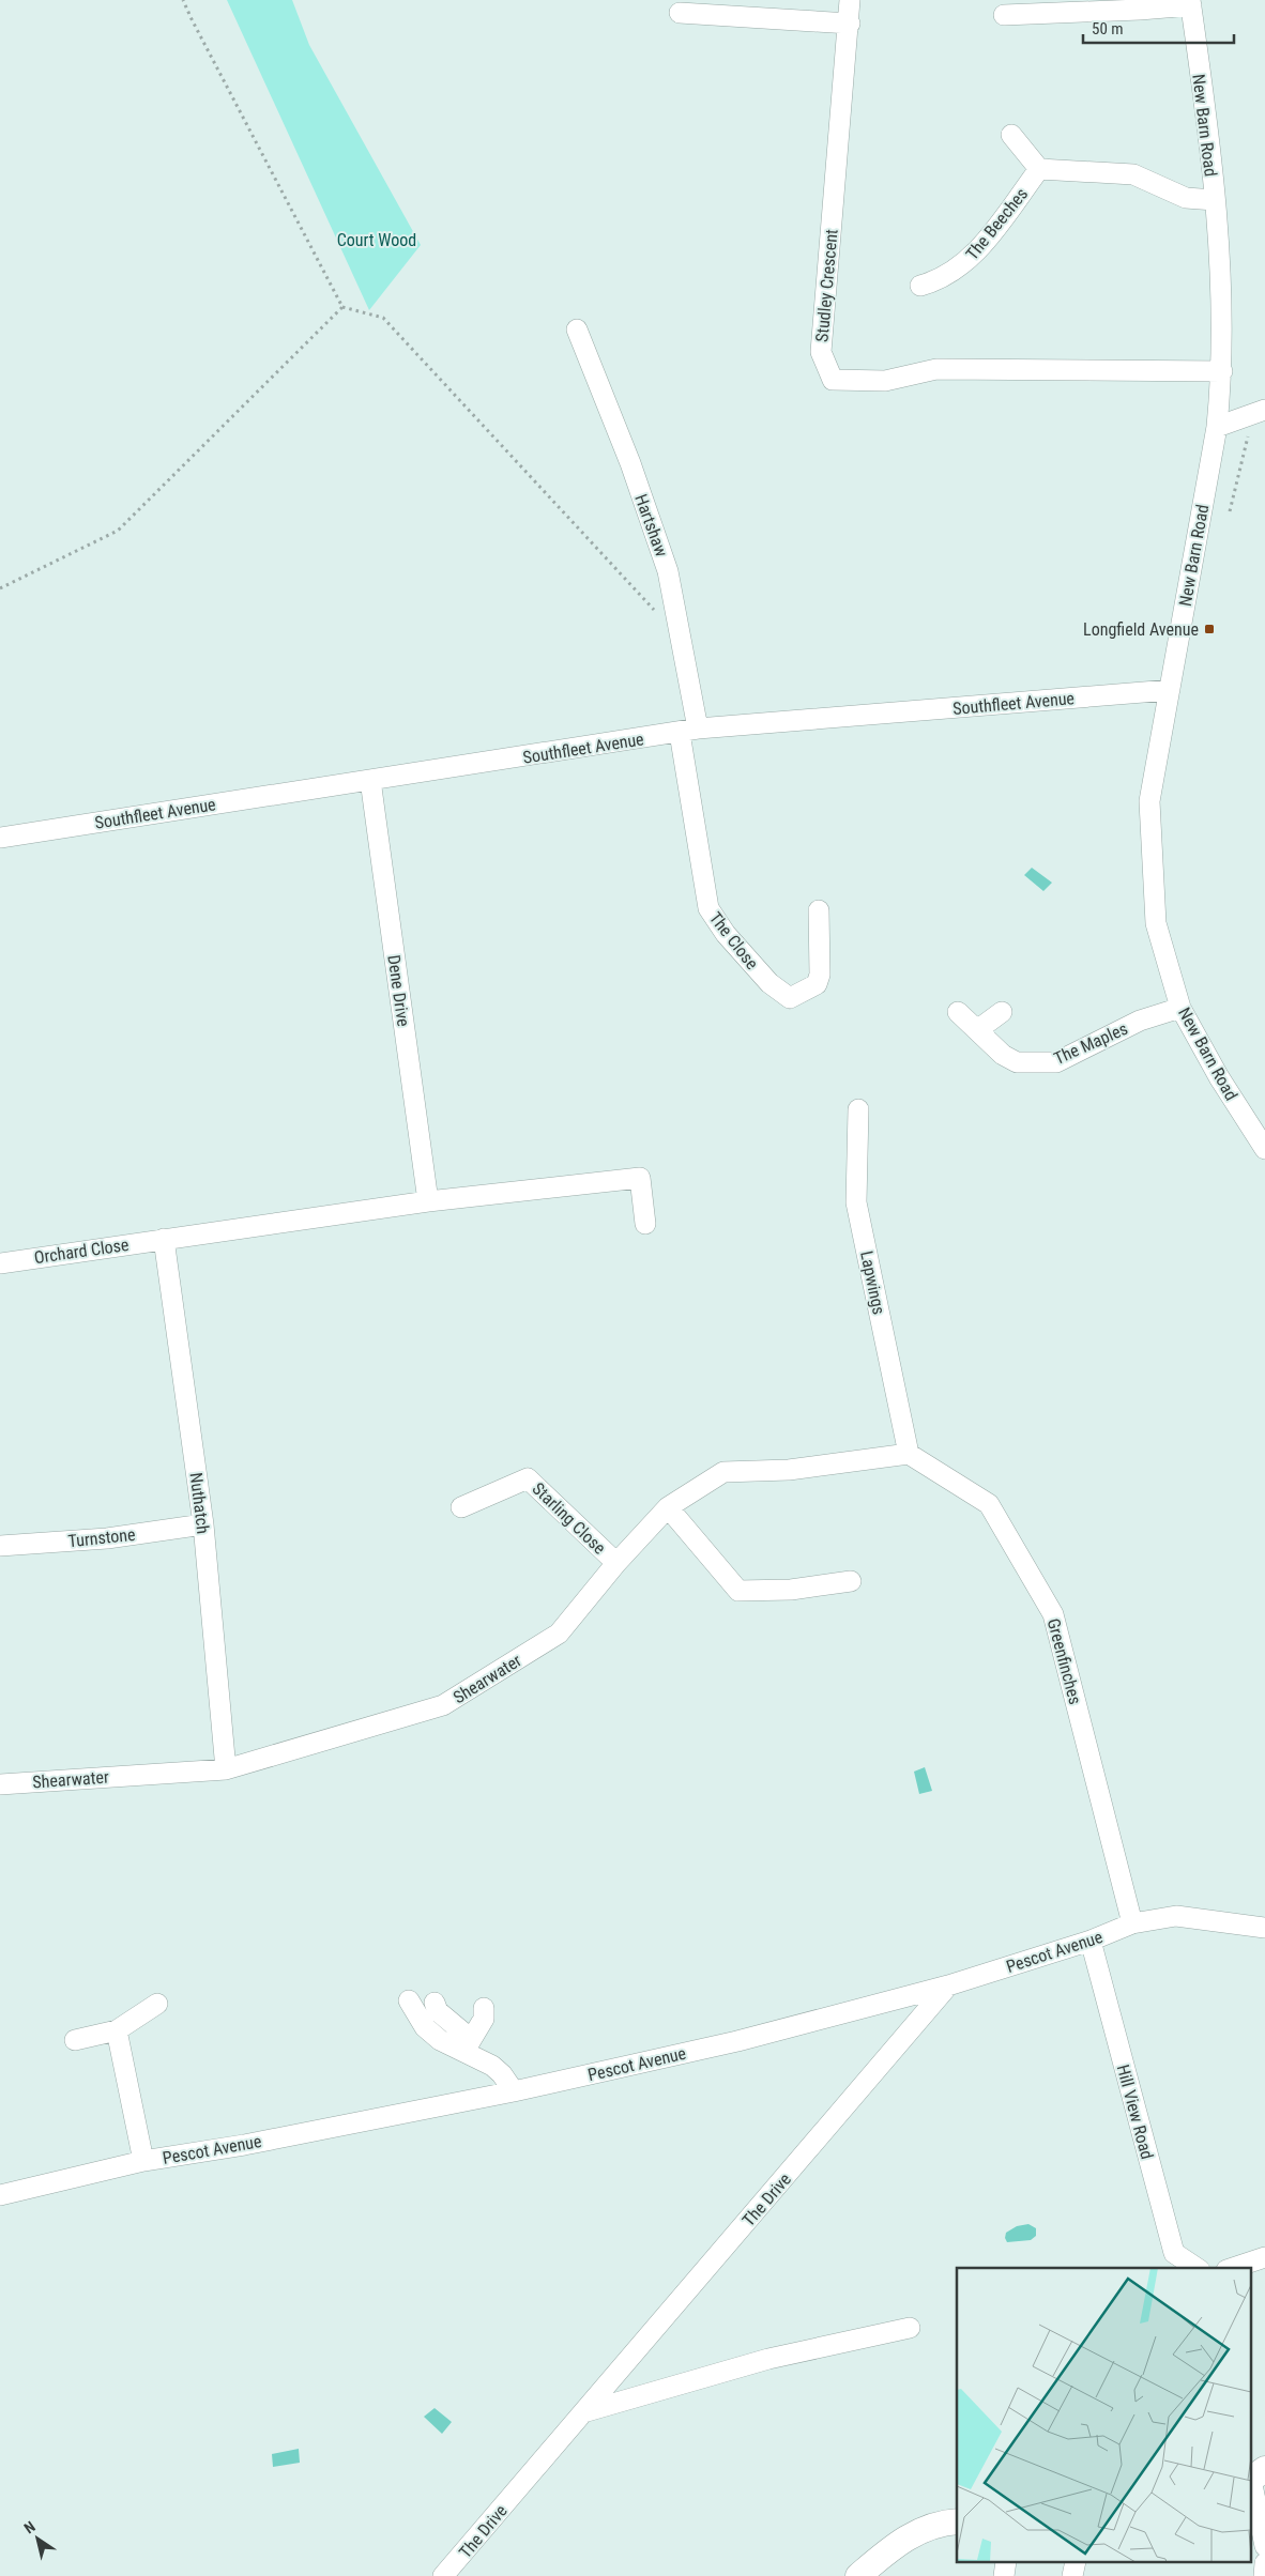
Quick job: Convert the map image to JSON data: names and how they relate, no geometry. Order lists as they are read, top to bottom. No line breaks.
{"streets":{"street":["New Barn Road","The Beeches","Studley Crescent","Hartshaw","Southfleet Avenue","The Close","Dene Drive","The Maples","Orchard Close","Lapwings","Nuthatch","Starling Close","Turnstone","Greenfinches","Shearwater","Pescot Avenue","Hill View Road","The Drive"]},"crossings":[["New Barn Road","The Beeches"],["New Barn Road","Studley Crescent"],["New Barn Road","Southfleet Avenue"],["New Barn Road","The Maples"],["Hartshaw","Southfleet Avenue"],["Hartshaw","The Close"],["Southfleet Avenue","The Close"],["Southfleet Avenue","Dene Drive"],["Orchard Close","Nuthatch"],["Lapwings","Greenfinches"],["Lapwings","Shearwater"],["Nuthatch","Turnstone"],["Nuthatch","Shearwater"],["Starling Close","Shearwater"],["Greenfinches","Shearwater"],["Greenfinches","Pescot Avenue"],["Pescot Avenue","Hill View Road"],["Pescot Avenue","The Drive"]],"parks":["Court Wood"],"places":{"transit":["Longfield Avenue"]},"scale_bar":"50 m","north":"top left"}
